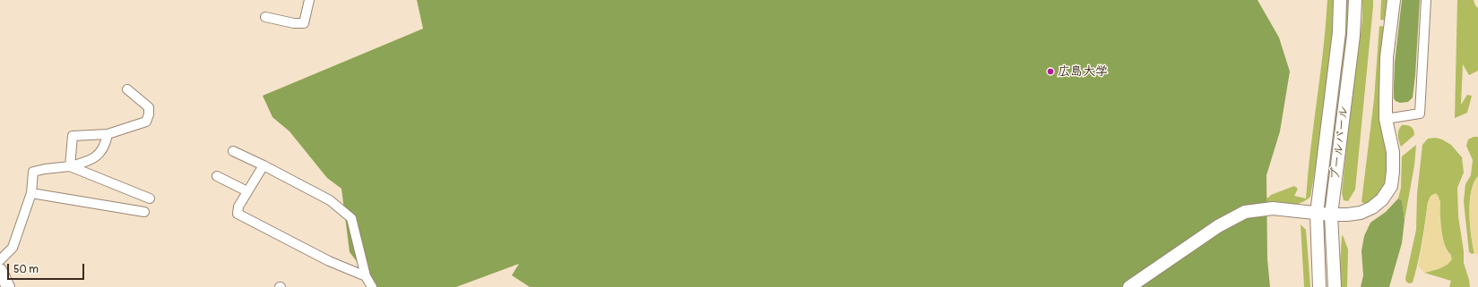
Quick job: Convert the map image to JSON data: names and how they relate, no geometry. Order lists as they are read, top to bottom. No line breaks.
{"streets":{"street":["ブールバール"]},"places":["広島大学"],"scale_bar":"50 m"}
